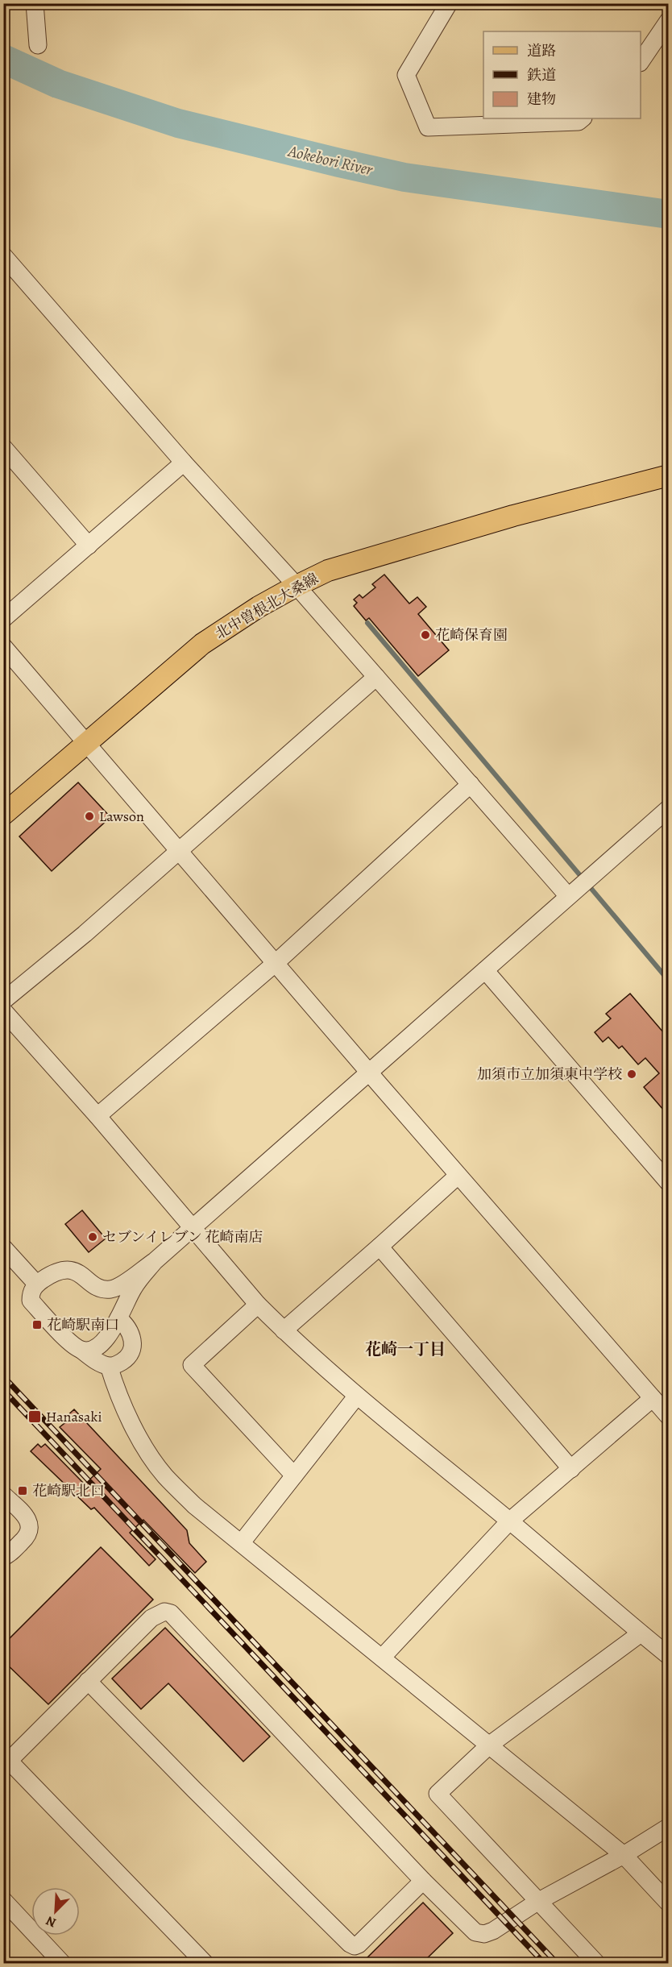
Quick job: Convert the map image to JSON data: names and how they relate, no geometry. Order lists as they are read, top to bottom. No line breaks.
{"streets":{"main road":["北中曽根北大桑線"]},"districts":["花崎一丁目"],"water":["Aokebori River"],"places":{"other":["花崎保育園","Lawson","加須市立加須東中学校","セブンイレブン 花崎南店"],"transit":["花崎駅南口","Hanasaki","花崎駅北口"]},"legend":["道路","鉄道","建物"],"north":"bottom left"}
